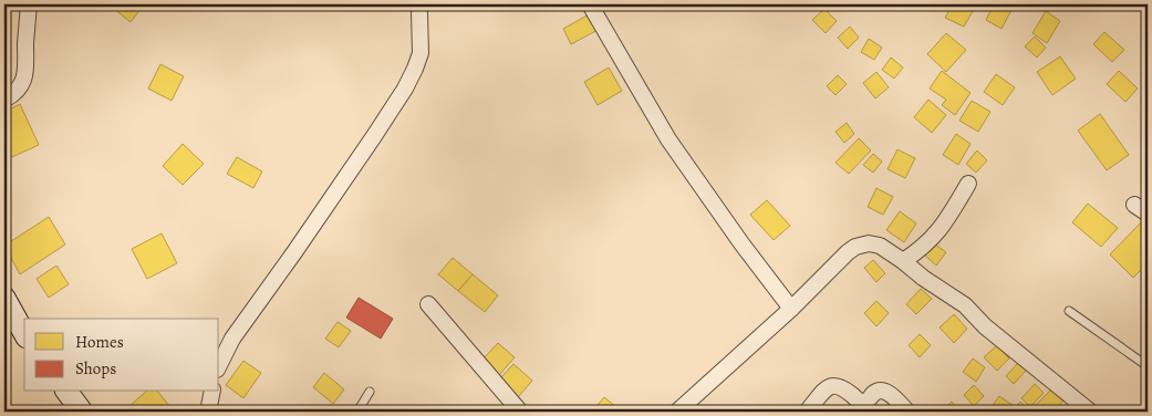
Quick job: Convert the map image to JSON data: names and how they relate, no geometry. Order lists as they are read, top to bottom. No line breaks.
{"legend":["Homes","Shops"]}
